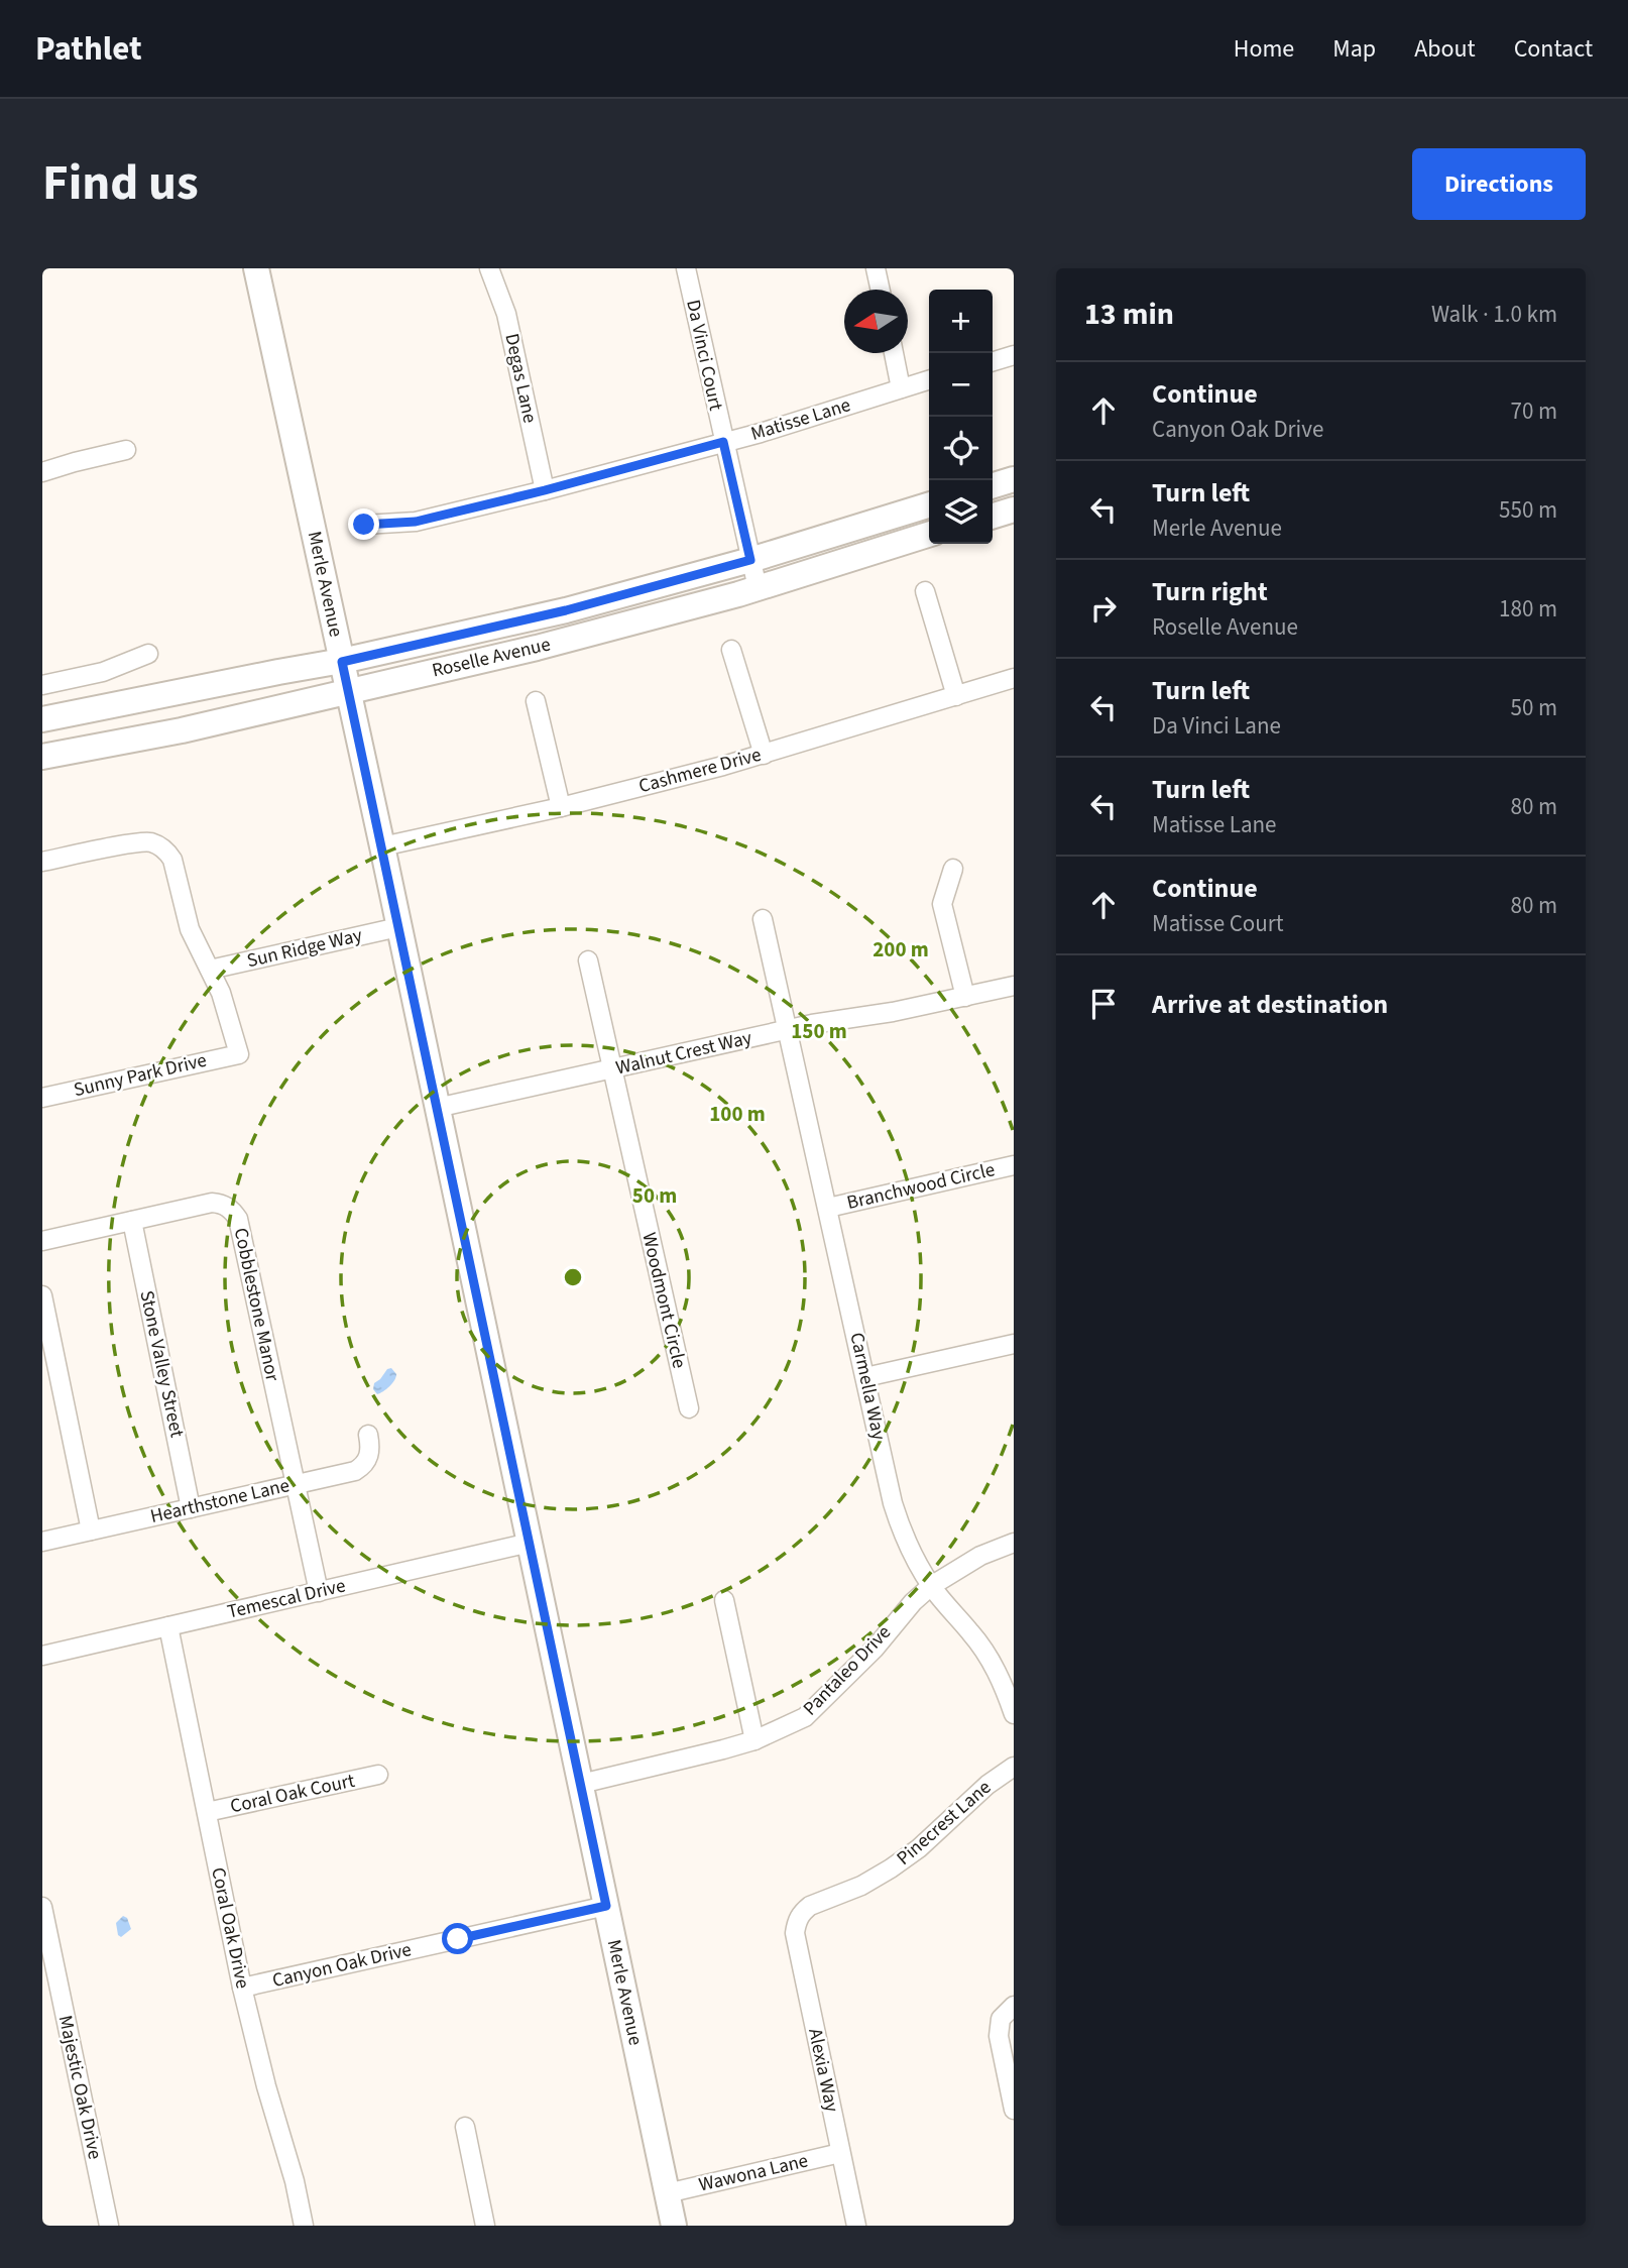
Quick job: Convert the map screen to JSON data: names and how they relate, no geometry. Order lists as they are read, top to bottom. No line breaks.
{"streets":{"street":["Da Vinci Court","Degas Lane","Matisse Lane","Merle Avenue","Roselle Avenue","Cashmere Drive","Sun Ridge Way","Walnut Crest Way","Sunny Park Drive","Branchwood Circle","Woodmont Circle","Cobblestone Manor","Stone Valley Street","Carmella Way","Hearthstone Lane","Temescal Drive","Pantaleo Drive","Coral Oak Court","Pinecrest Lane","Coral Oak Drive","Canyon Oak Drive","Alexia Way","Majestic Oak Drive","Wawona Lane"]},"crossings":[["Da Vinci Court","Matisse Lane"],["Da Vinci Court","Roselle Avenue"],["Degas Lane","Matisse Lane"],["Merle Avenue","Roselle Avenue"],["Merle Avenue","Cashmere Drive"],["Merle Avenue","Sun Ridge Way"],["Merle Avenue","Walnut Crest Way"],["Merle Avenue","Temescal Drive"],["Merle Avenue","Pantaleo Drive"],["Merle Avenue","Canyon Oak Drive"],["Merle Avenue","Wawona Lane"],["Sun Ridge Way","Sunny Park Drive"],["Walnut Crest Way","Woodmont Circle"],["Walnut Crest Way","Carmella Way"],["Branchwood Circle","Carmella Way"],["Cobblestone Manor","Stone Valley Street"],["Cobblestone Manor","Hearthstone Lane"],["Cobblestone Manor","Temescal Drive"],["Stone Valley Street","Hearthstone Lane"],["Carmella Way","Pantaleo Drive"],["Temescal Drive","Coral Oak Drive"],["Coral Oak Court","Coral Oak Drive"],["Pinecrest Lane","Alexia Way"],["Coral Oak Drive","Canyon Oak Drive"],["Alexia Way","Wawona Lane"]],"north":"left","page":{"header":"Pathlet","nav":["Home","Map","About","Contact"],"title":"Find us","buttons":"Directions","heading":["13 min","Walk · 1.0 km"],"map_buttons":["+","−"],"list":[["Continue","Canyon Oak Drive","70 m"],["Turn left","Merle Avenue","550 m"],["Turn right","Roselle Avenue","180 m"],["Turn left","Da Vinci Lane","50 m"],["Turn left","Matisse Lane","80 m"],["Continue","Matisse Court","80 m"],"Arrive at destination"]},"rings":["200 m","150 m","100 m","50 m"]}
